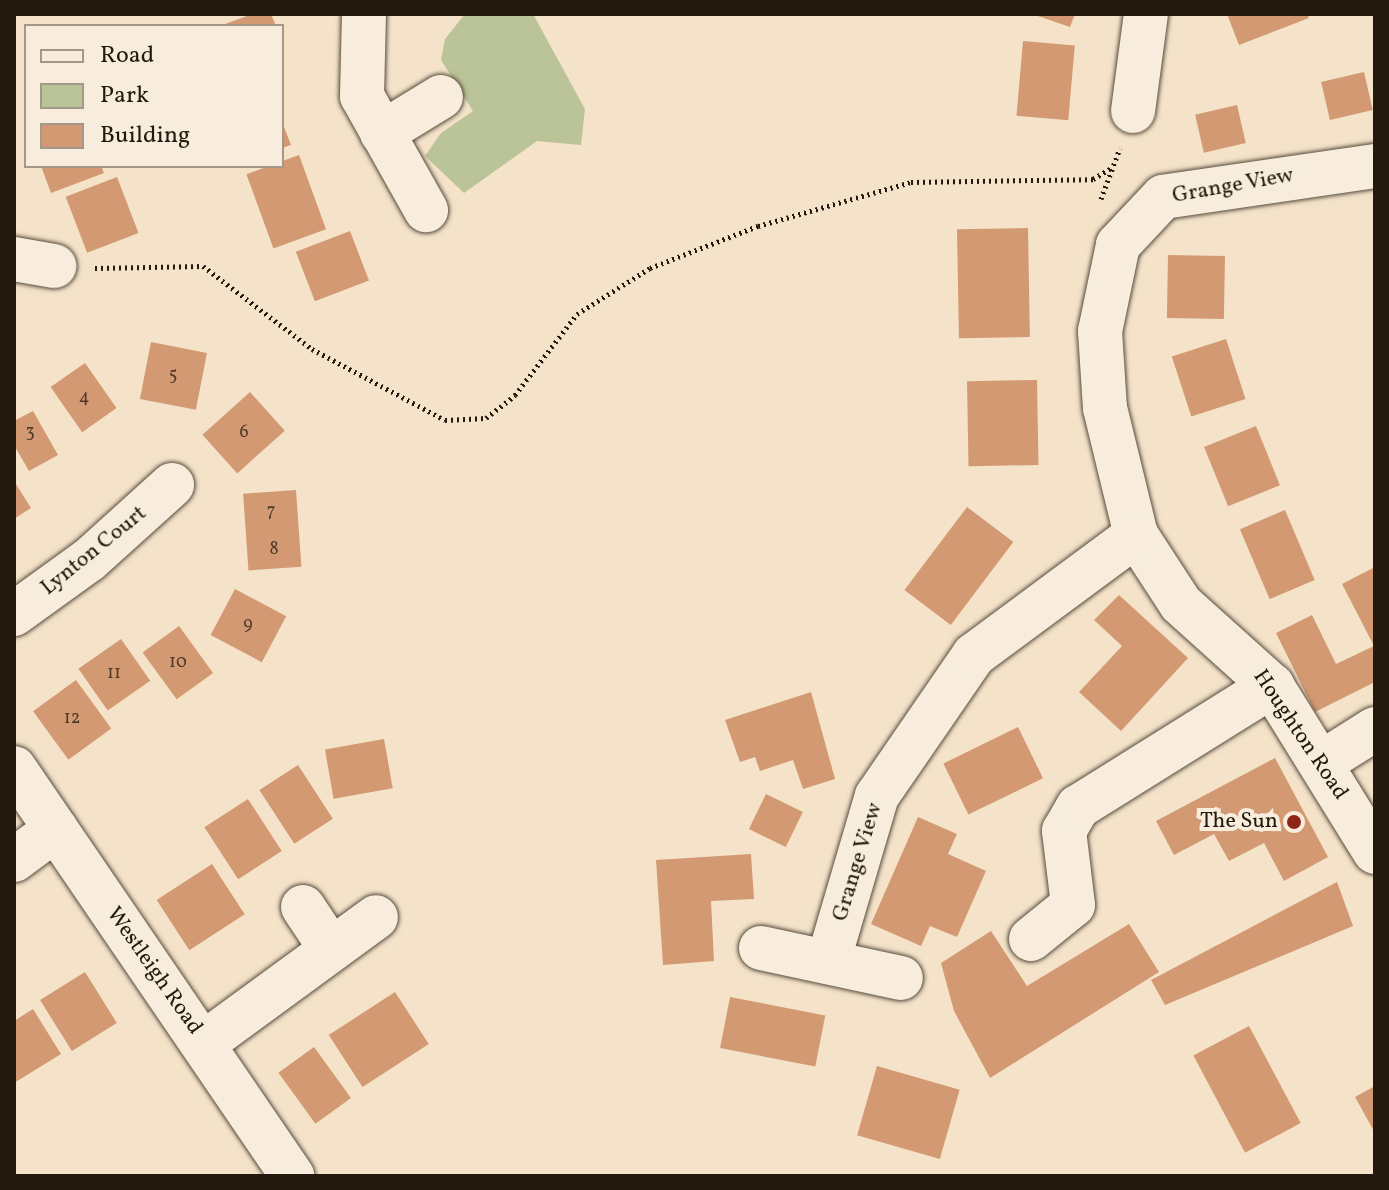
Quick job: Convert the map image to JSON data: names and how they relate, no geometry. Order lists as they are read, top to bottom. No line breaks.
{"streets":{"street":["Grange View","Lynton Court","Houghton Road","Westleigh Road"]},"crossings":[["Grange View","Houghton Road"]],"places":["The Sun"],"house_numbers":["5","4","3","6","7","8","9","10","11","12"],"legend":["Road","Park","Building"]}
